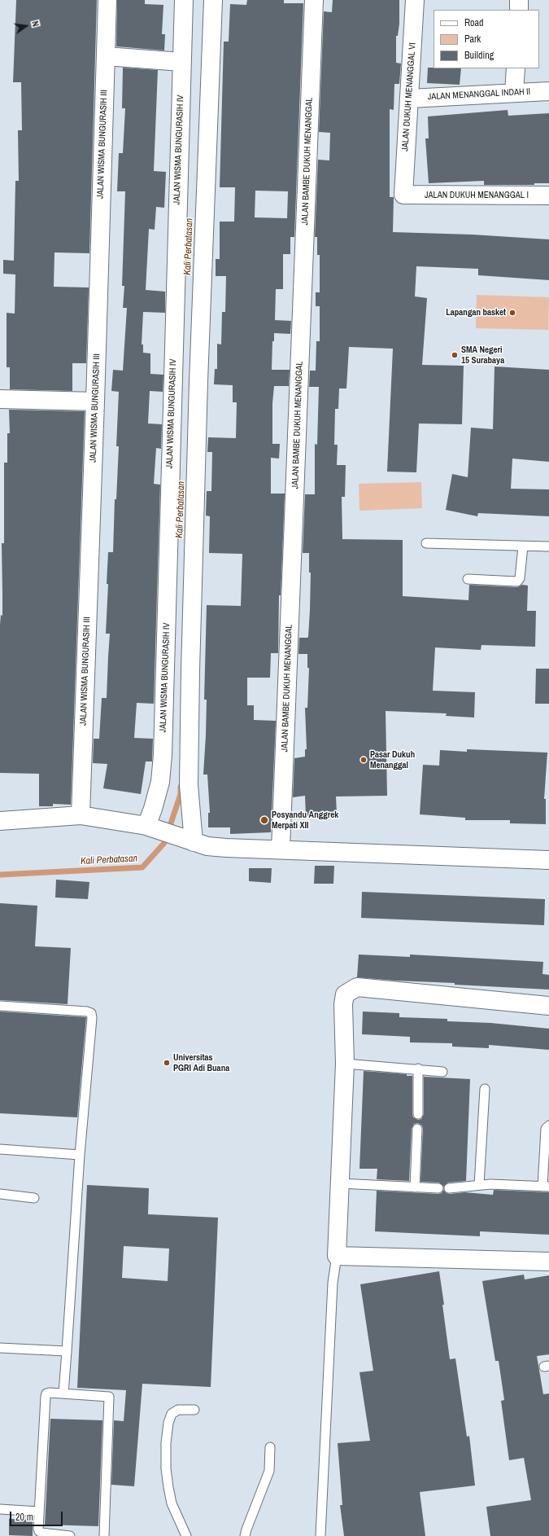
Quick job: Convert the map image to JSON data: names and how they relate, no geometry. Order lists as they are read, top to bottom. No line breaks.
{"streets":{"street":["JALAN MENANGGAL INDAH II","JALAN DUKUH MENANGGAL VI","JALAN WISMA BUNGURASIH III","JALAN WISMA BUNGURASIH IV","JALAN BAMBE DUKUH MENANGGAL","JALAN DUKUH MENANGGAL I"]},"crossings":[["JALAN MENANGGAL INDAH II","JALAN DUKUH MENANGGAL VI"],["JALAN DUKUH MENANGGAL VI","JALAN DUKUH MENANGGAL I"]],"water":["Kali Perbatasan"],"places":["Lapangan basket","SMA Negeri 15 Surabaya","Pasar Dukuh Menanggal","Posyandu Anggrek Merpati XII","Universitas PGRI Adi Buana"],"legend":["Road","Park","Building"],"scale_bar":"20 m","north":"right"}
